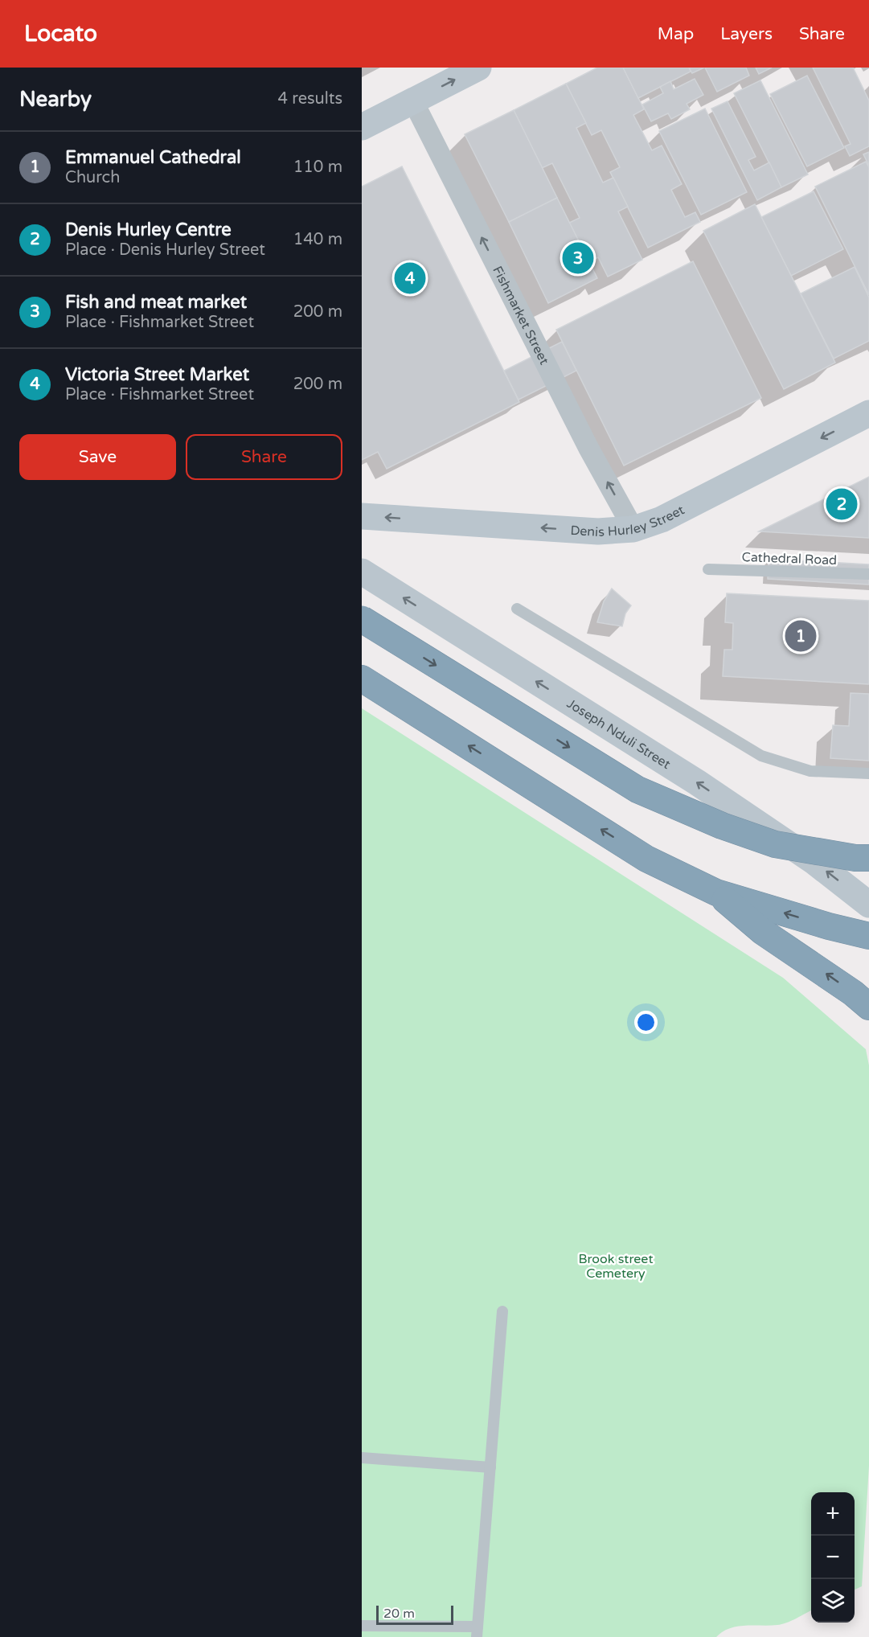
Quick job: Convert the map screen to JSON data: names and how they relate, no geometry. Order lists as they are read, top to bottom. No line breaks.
{"streets":{"street":["Fishmarket Street","Denis Hurley Street","Joseph Nduli Street"],"lane":["Cathedral Road"]},"crossings":[["Fishmarket Street","Denis Hurley Street"]],"one_way":["Fishmarket Street","Denis Hurley Street","Joseph Nduli Street"],"parks":["Brook street Cemetery"],"scale_bar":"20 m","page":{"header":"Locato","nav":["Map","Layers","Share"],"heading":["Nearby","4 results"],"list":[{"mark":"1","name":"Emmanuel Cathedral","note":"Church","value":"110 m"},{"mark":"2","name":"Denis Hurley Centre","note":"Place · Denis Hurley Street","value":"140 m"},{"mark":"3","name":"Fish and meat market","note":"Place · Fishmarket Street","value":"200 m"},{"mark":"4","name":"Victoria Street Market","note":"Place · Fishmarket Street","value":"200 m"}],"pins":["3","4","2","1"],"buttons":["Save","Share"],"map_buttons":["+","−"],"scale":"20 m"}}
